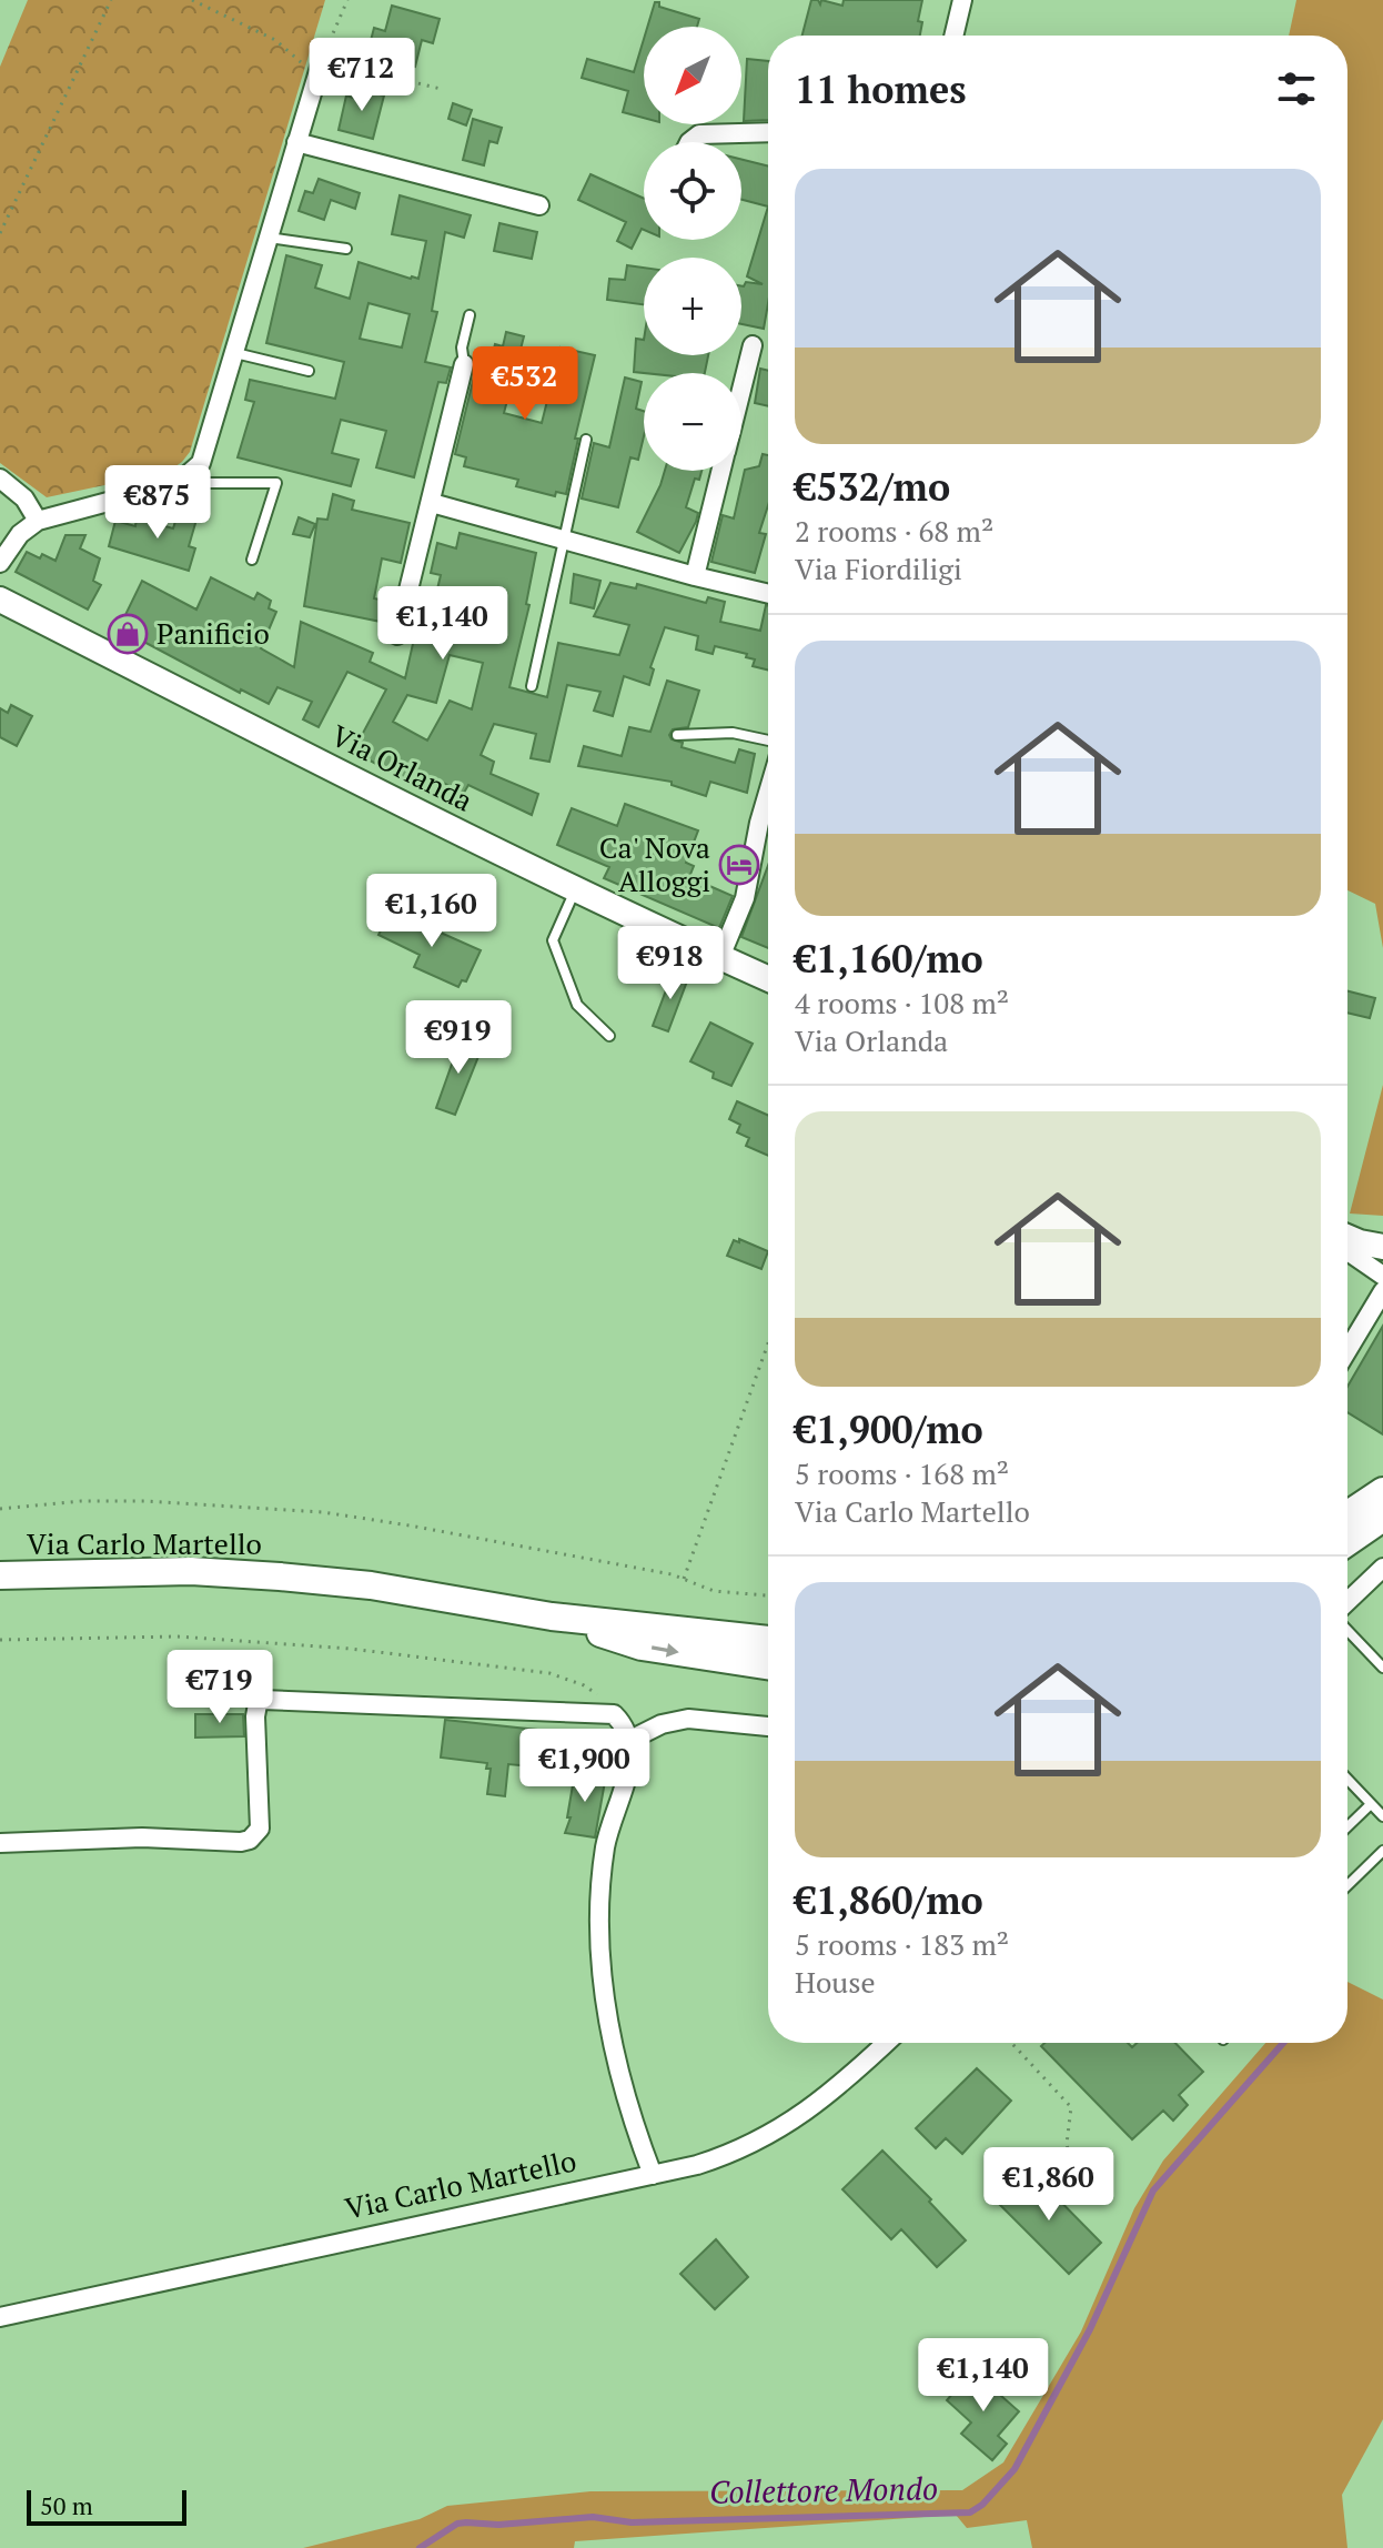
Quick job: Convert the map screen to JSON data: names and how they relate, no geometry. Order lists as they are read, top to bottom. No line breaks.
{"streets":{"main road":["Via Orlanda","Via Carlo Martello"]},"water":["Collettore Mondo"],"places":{"shop":["Panificio"],"hotel":["Ca' Nova Alloggi"]},"scale_bar":"50 m","north":"bottom left","page":{"map_buttons":["+","−"],"heading":"11 homes","price":["€712","€532","€875","€1,140","€1,160","€918","€919","€719","€1,900","€1,860","€1,140"],"list":[{"name":"€532/mo","note":"2 rooms · 68 m² · Via Fiordiligi"},{"name":"€1,160/mo","note":"4 rooms · 108 m² · Via Orlanda"},{"name":"€1,900/mo","note":"5 rooms · 168 m² · Via Carlo Martello"},{"name":"€1,860/mo","note":"5 rooms · 183 m² · House"}],"scale":"50 m"}}
